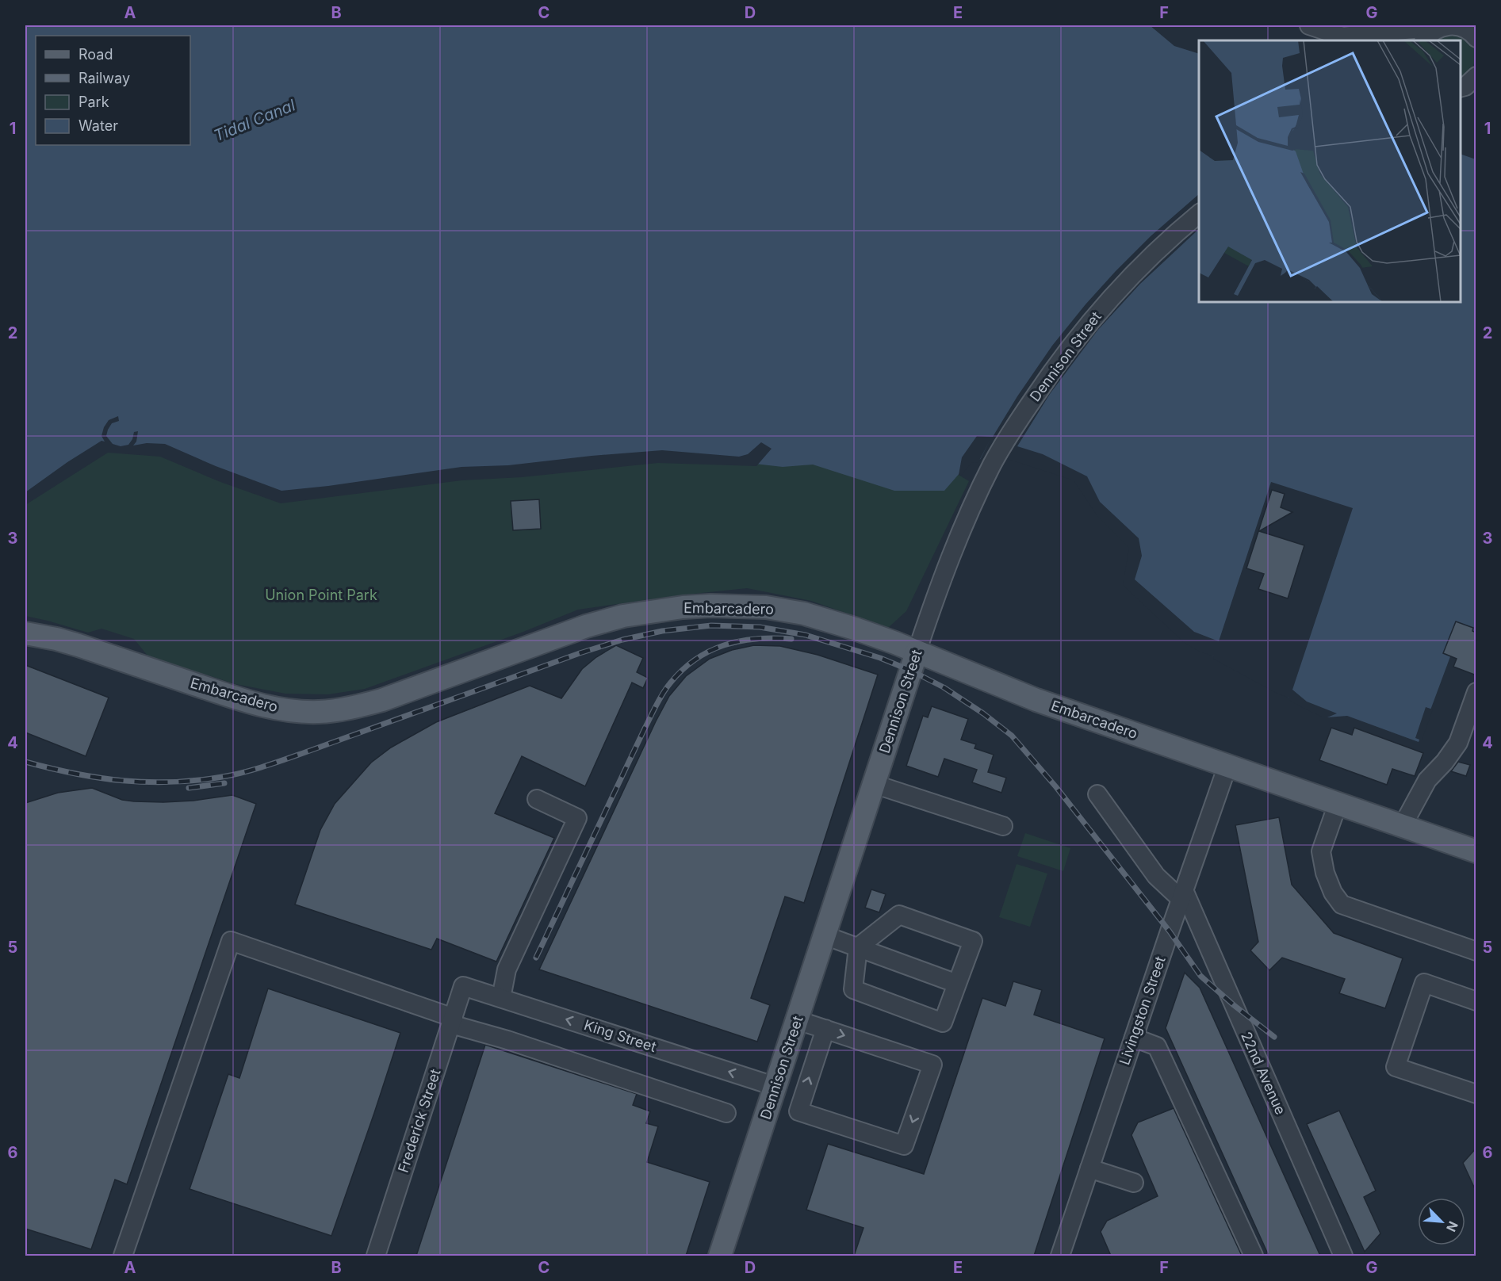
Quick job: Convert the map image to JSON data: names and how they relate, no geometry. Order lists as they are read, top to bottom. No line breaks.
{"streets":{"main road":["Dennison Street","Embarcadero"],"street":["Livingston Street","King Street","22nd Avenue","Frederick Street"]},"crossings":[["Dennison Street","Embarcadero"],["Dennison Street","King Street"],["Embarcadero","Livingston Street"],["Livingston Street","22nd Avenue"],["King Street","Frederick Street"]],"water":["Tidal Canal"],"parks":["Union Point Park"],"legend":["Road","Railway","Park","Water"],"north":"bottom right","grid":{"columns":["A","B","C","D","E","F","G"],"rows":["1","2","3","4","5","6"]}}
